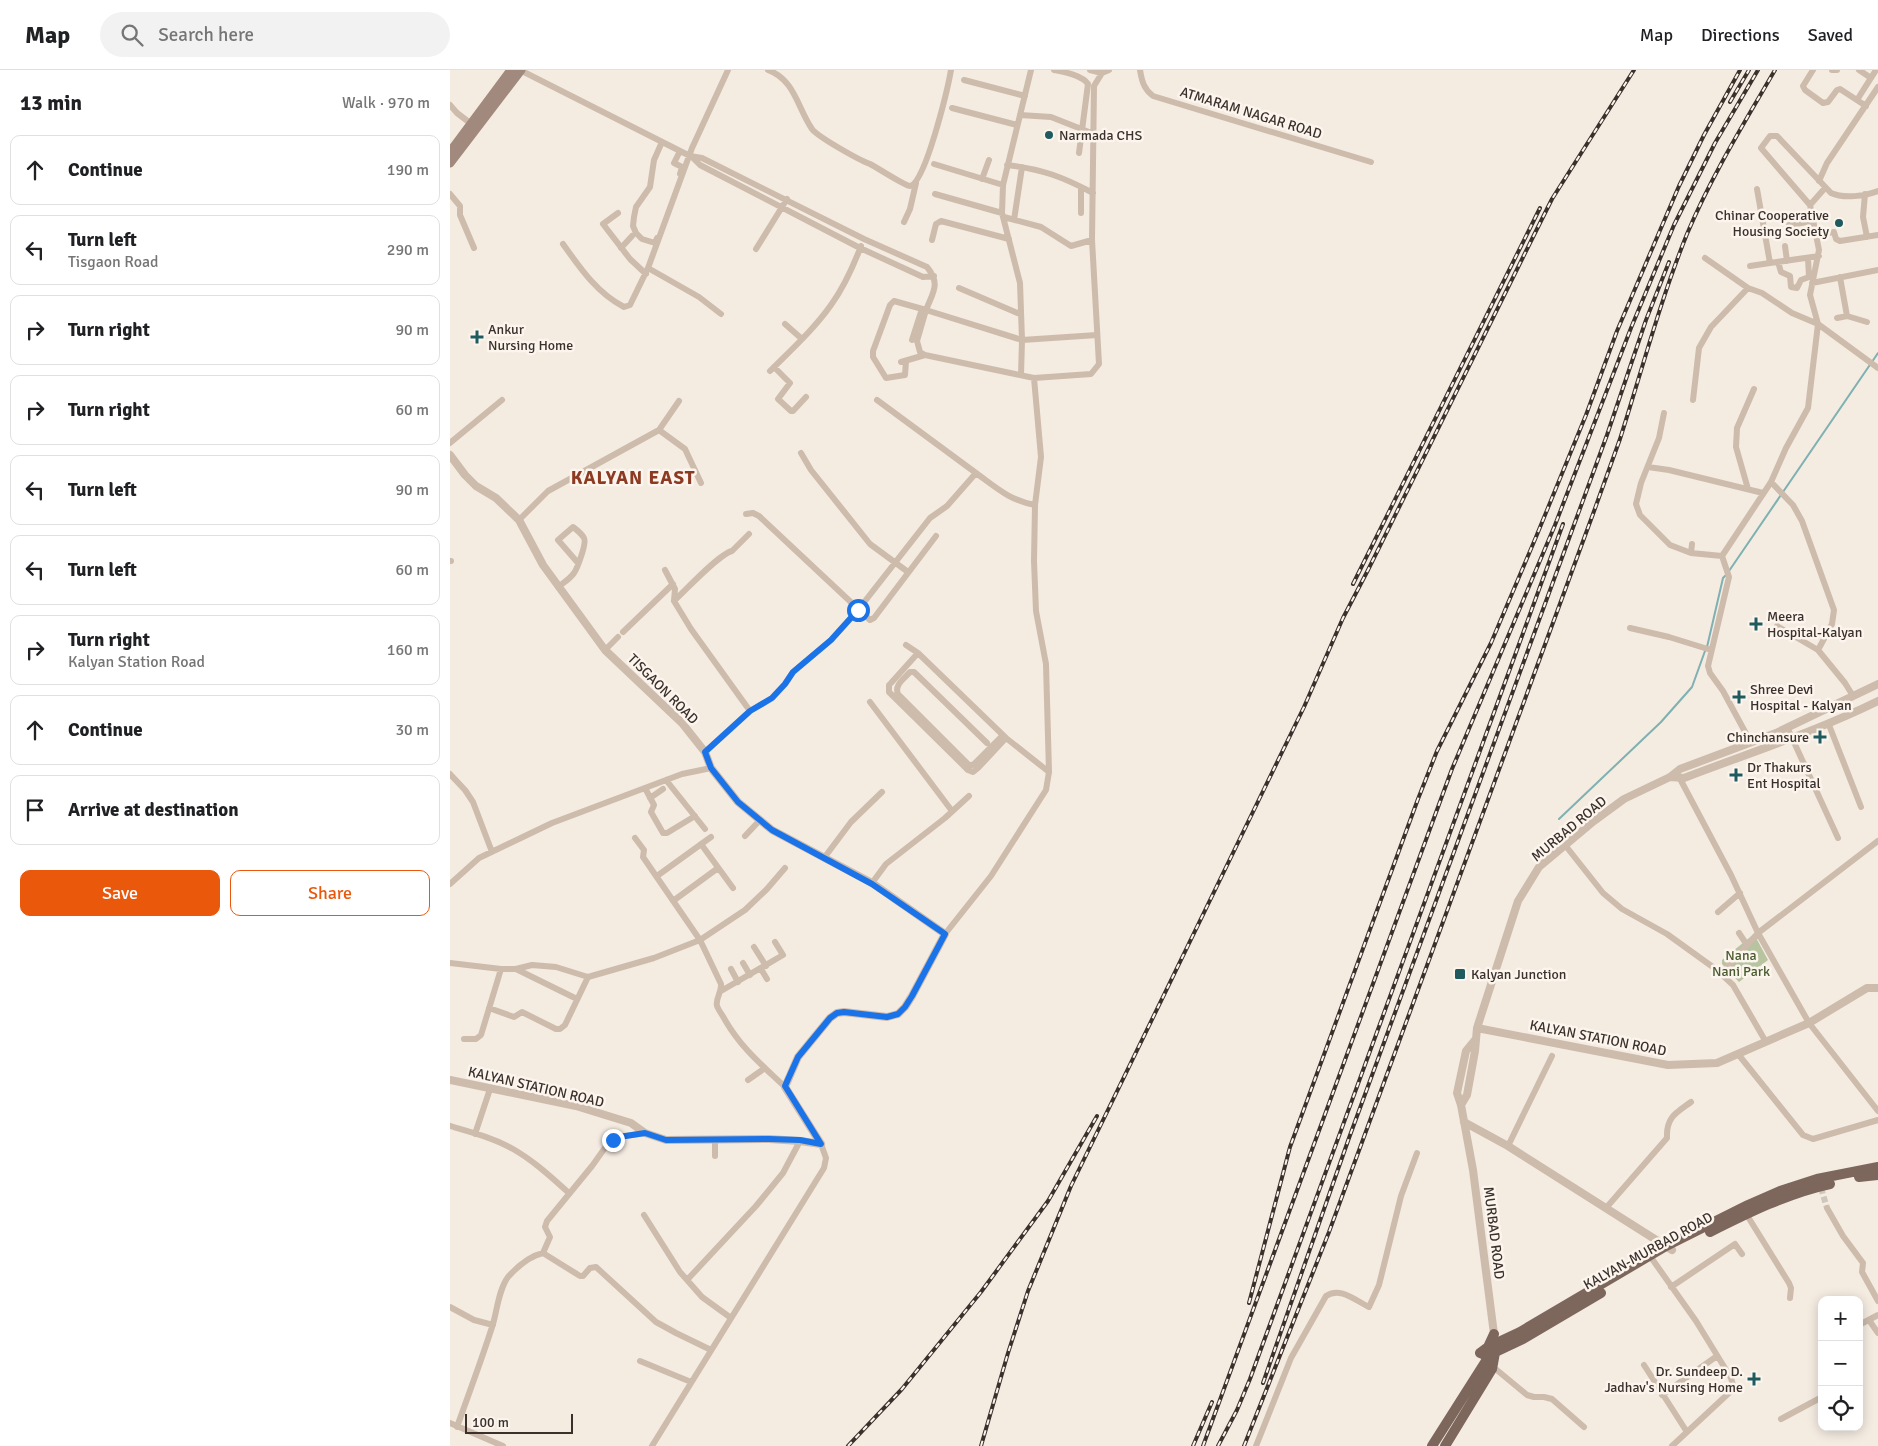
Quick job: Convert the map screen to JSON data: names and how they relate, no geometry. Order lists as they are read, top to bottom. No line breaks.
{"streets":{"main road":["KALYAN-MURBAD ROAD"],"street":["ATMARAM NAGAR ROAD","TISGAON ROAD","MURBAD ROAD","KALYAN STATION ROAD"]},"crossings":[["MURBAD ROAD","KALYAN STATION ROAD"],["MURBAD ROAD","KALYAN-MURBAD ROAD"]],"districts":["KALYAN EAST"],"parks":["Nana Nani Park"],"places":{"other":["Narmada CHS","Chinar Cooperative Housing Society"],"health":["Ankur Nursing Home","Meera Hospital-Kalyan","Shree Devi Hospital - Kalyan","Chinchansure","Dr Thakurs Ent Hospital","Dr. Sundeep D. Jadhav's Nursing Home"],"transit":["Kalyan Junction"]},"scale_bar":"100 m","page":{"header":"Map","search":"Search here","nav":["Map","Directions","Saved"],"heading":["13 min","Walk · 970 m"],"list":[["Continue","190 m"],["Turn left","Tisgaon Road","290 m"],["Turn right","90 m"],["Turn right","60 m"],["Turn left","90 m"],["Turn left","60 m"],["Turn right","Kalyan Station Road","160 m"],["Continue","30 m"],"Arrive at destination"],"buttons":["Save","Share"],"map_buttons":["+","−"],"scale":"100 m"}}
